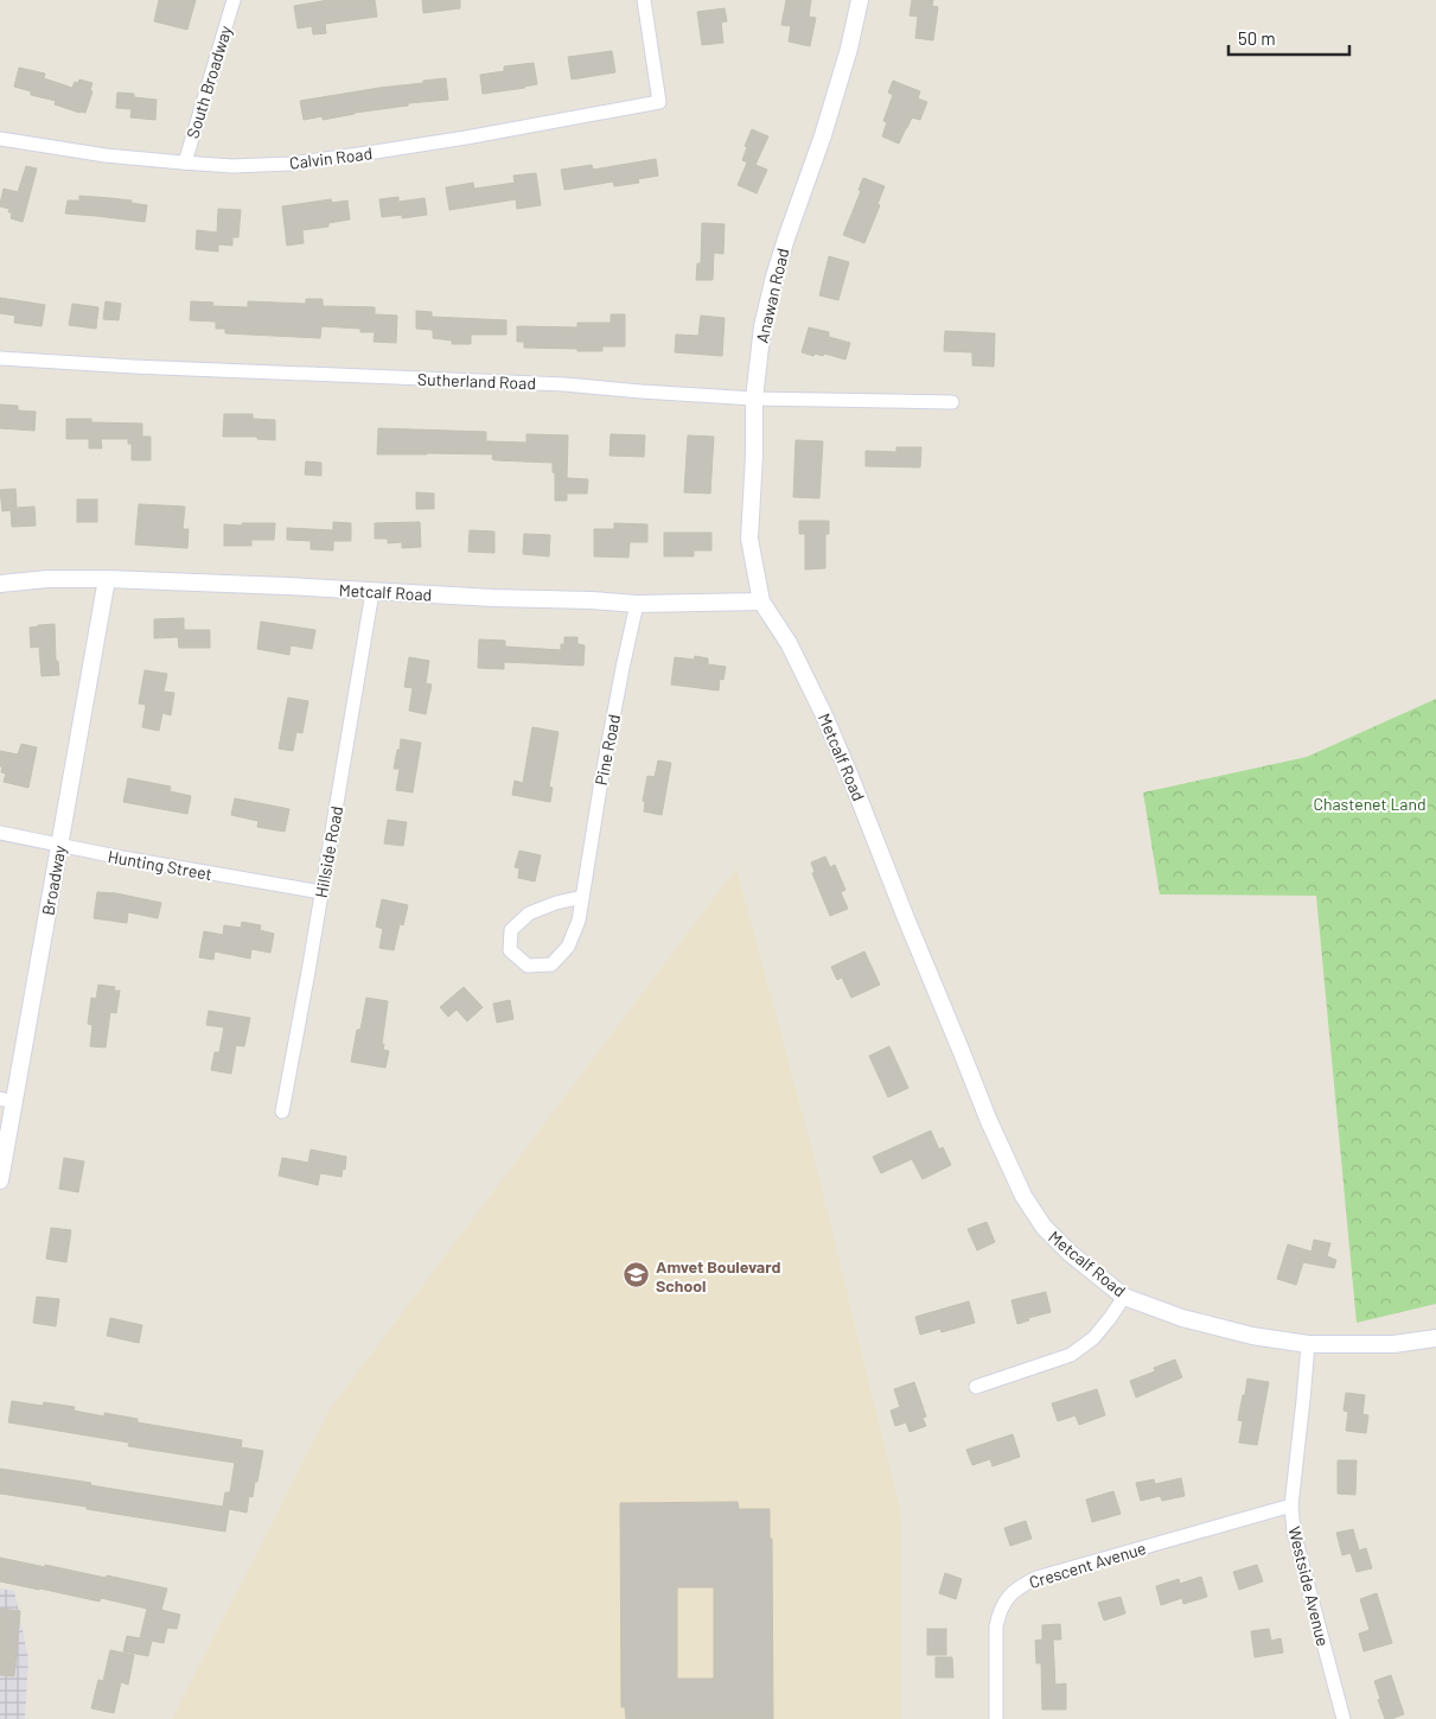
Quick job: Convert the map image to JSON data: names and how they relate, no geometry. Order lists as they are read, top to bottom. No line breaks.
{"streets":{"street":["South Broadway","Calvin Road","Anawan Road","Sutherland Road","Metcalf Road","Pine Road","Hillside Road","Hunting Street","Broadway","Crescent Avenue","Westside Avenue"]},"crossings":[["South Broadway","Calvin Road"],["Anawan Road","Sutherland Road"],["Anawan Road","Metcalf Road"],["Metcalf Road","Pine Road"],["Metcalf Road","Hillside Road"],["Metcalf Road","Broadway"],["Metcalf Road","Westside Avenue"],["Hillside Road","Hunting Street"],["Hunting Street","Broadway"],["Crescent Avenue","Westside Avenue"]],"parks":["Chastenet Land"],"places":{"school or university":["Amvet Boulevard School"]},"scale_bar":"50 m"}
